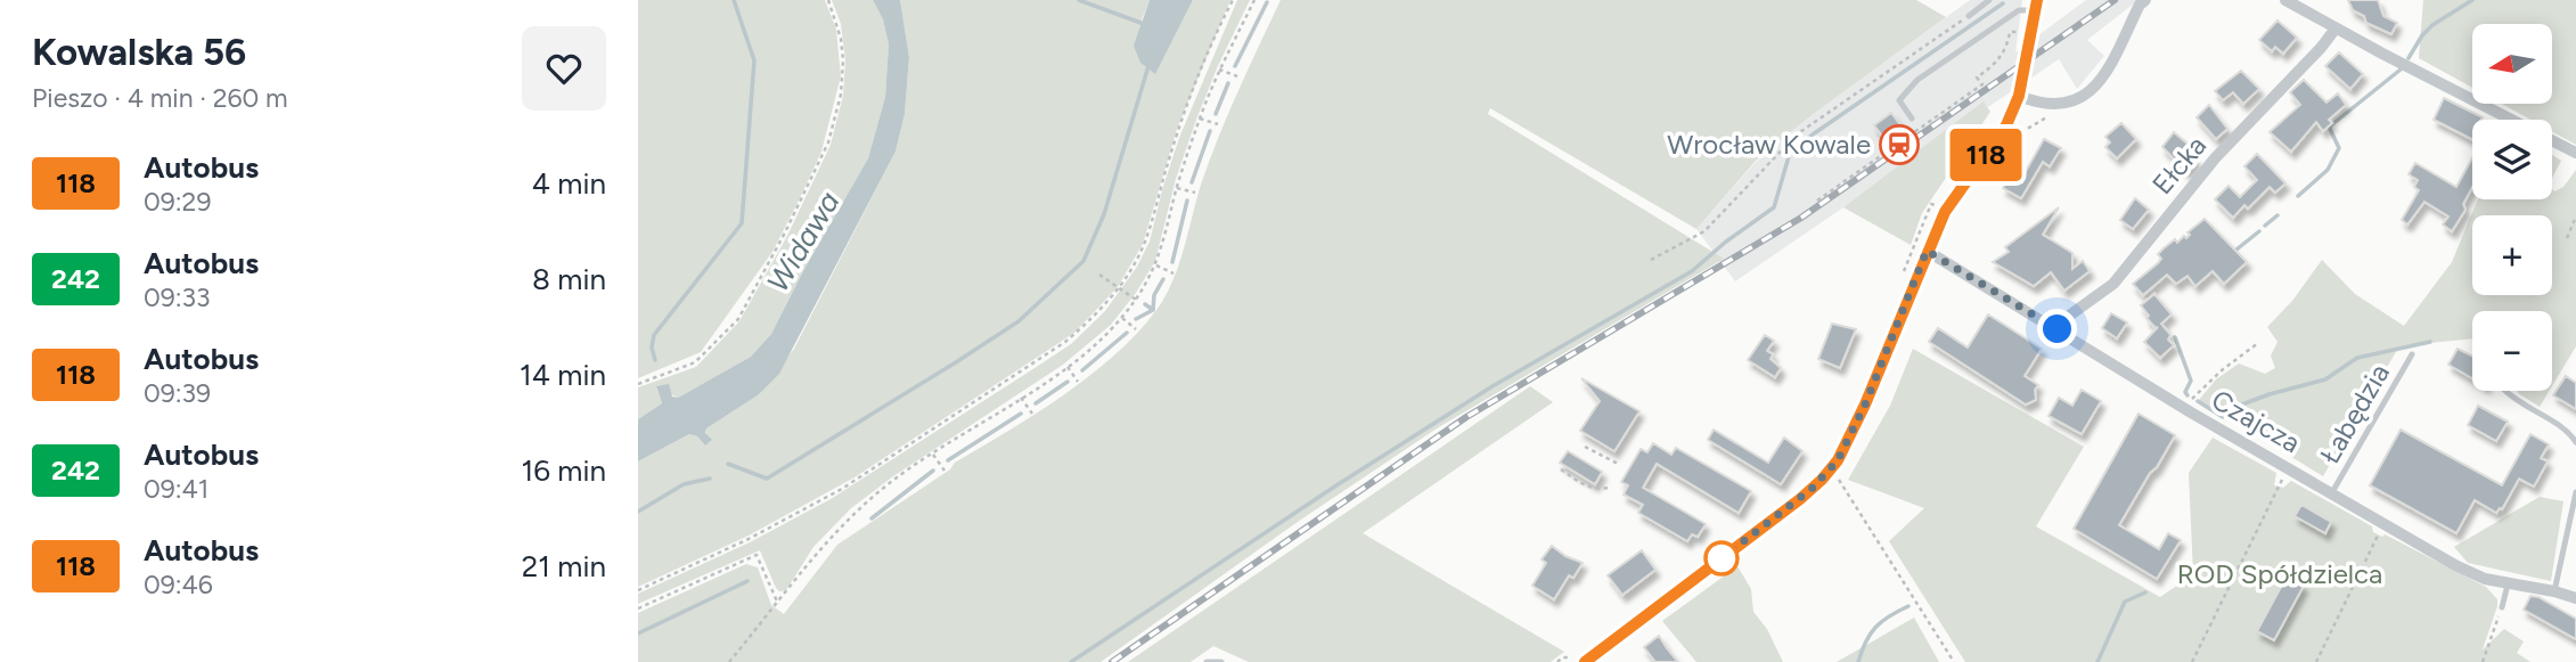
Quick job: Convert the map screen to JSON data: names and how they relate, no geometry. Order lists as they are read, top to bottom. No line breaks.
{"streets":{"street":["Ełcka","Czajcza"],"lane":["Łabędzia"]},"crossings":[["Ełcka","Czajcza"],["Łabędzia","Czajcza"]],"water":["Widawa"],"parks":["ROD Spółdzielca"],"places":{"station":["Wrocław Kowale"]},"lines":["bus line 118"],"north":"left","page":{"heading":["Kowalska 56","Pieszo · 4 min · 260 m"],"on_map":"118","map_buttons":["+","−"],"list":[{"mark":"118","name":"Autobus","note":"09:29","value":"4 min"},{"mark":"242","name":"Autobus","note":"09:33","value":"8 min"},{"mark":"118","name":"Autobus","note":"09:39","value":"14 min"},{"mark":"242","name":"Autobus","note":"09:41","value":"16 min"},{"mark":"118","name":"Autobus","note":"09:46","value":"21 min"}]}}
